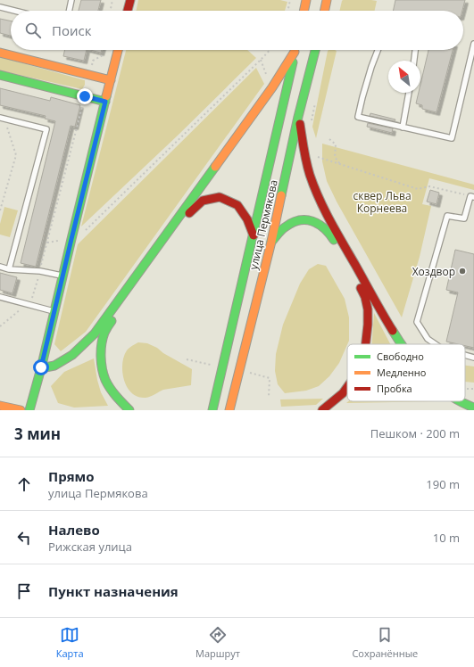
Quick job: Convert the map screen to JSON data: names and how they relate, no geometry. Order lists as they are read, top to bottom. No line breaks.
{"streets":{"main road":["улица Пермякова"]},"parks":["сквер Льва Корнеева"],"places":["Хоздвор"],"legend":["Свободно","Медленно","Пробка"],"north":"top left","page":{"search":"Поиск","heading":["3 мин","Пешком · 200 m"],"list":[["Прямо","улица Пермякова","190 m"],["Налево","Рижская улица","10 m"],"Пункт назначения"],"nav":["Карта","Маршрут","Сохранённые"]}}
